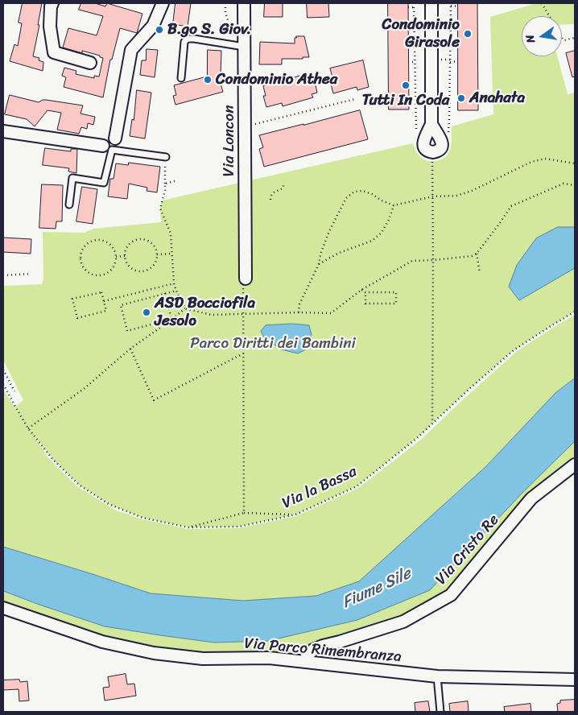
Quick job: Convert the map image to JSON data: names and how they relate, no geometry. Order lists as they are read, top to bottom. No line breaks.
{"streets":{"street":["Via Loncon","Via Cristo Re","Via Parco Rimembranza"],"path":["Via la Bassa"]},"crossings":[["Via Cristo Re","Via Parco Rimembranza"]],"water":["Fiume Sile"],"parks":["Parco Diritti dei Bambini"],"places":["B.go S. Giov.","Condominio Girasole","Condominio Athea","Tutti In Coda","Anahata","ASD Bocciofila Jesolo"],"north":"left"}
